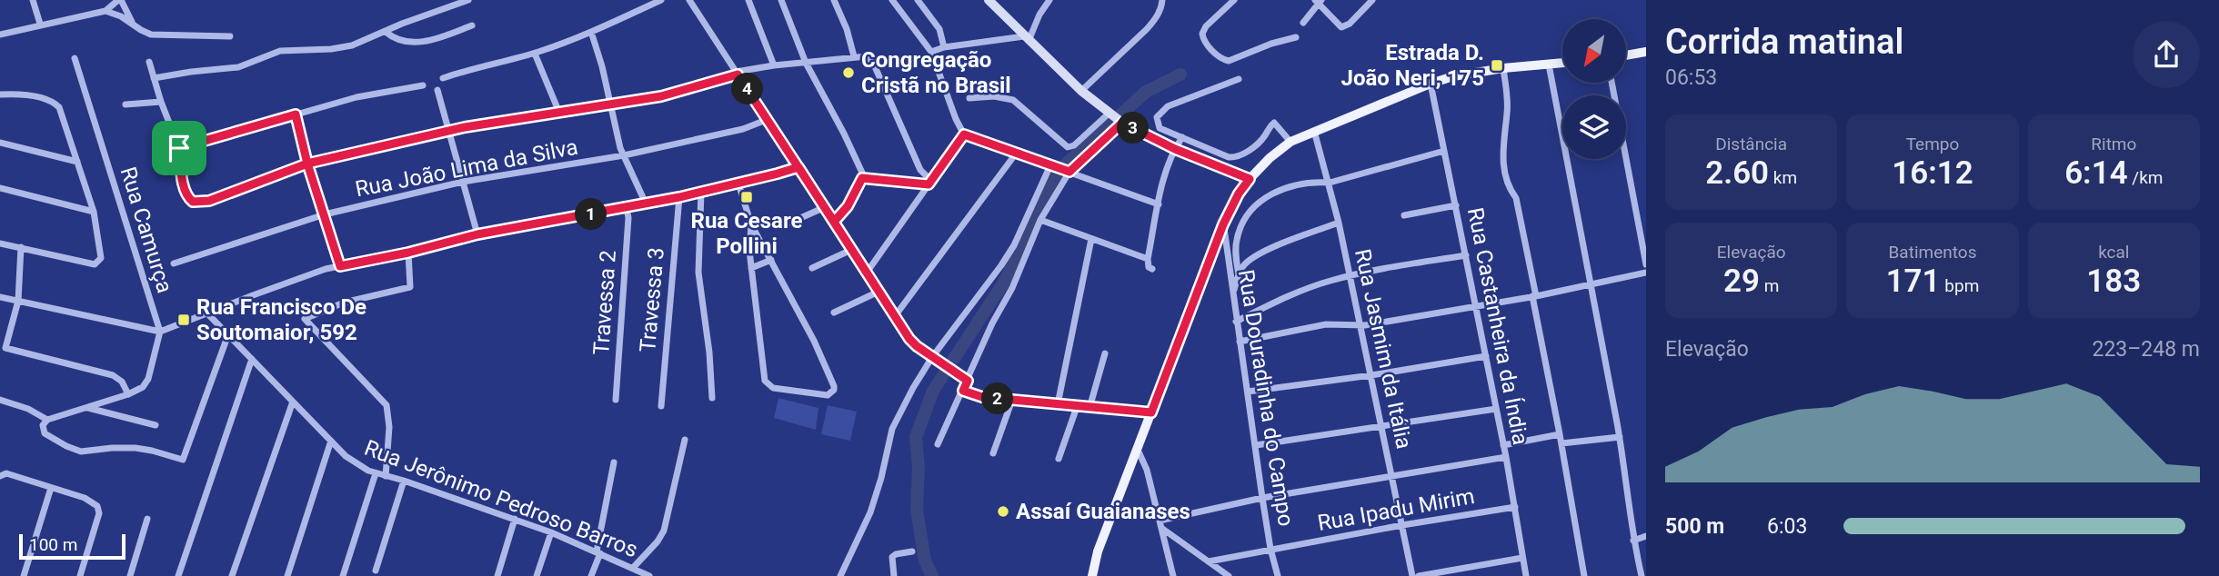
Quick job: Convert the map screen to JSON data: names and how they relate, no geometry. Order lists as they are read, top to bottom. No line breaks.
{"streets":{"street":["Rua João Lima da Silva","Rua Camurça","Travessa 3","Travessa 2","Rua Castanheira da Índia","Rua Jasmim da Itália","Rua Douradinha do Campo","Rua Jerônimo Pedroso Barros","Rua Ipadu Mirim"]},"crossings":[["Rua Castanheira da Índia","Rua Ipadu Mirim"],["Rua Jasmim da Itália","Rua Ipadu Mirim"],["Rua Douradinha do Campo","Rua Ipadu Mirim"]],"places":{"transit":["Estrada D. João Neri, 175","Rua Cesare Pollini","Rua Francisco De Soutomaior, 592"],"other":["Congregação Cristã no Brasil","Assaí Guaianases"]},"scale_bar":"100 m","north":"bottom left","page":{"heading":["Corrida matinal","06:53"],"pins":["4","3","1","2"],"stats":[["Distância","2.60 km"],["Tempo","16:12"],["Ritmo","6:14 /km"],["Elevação","29 m"],["Batimentos","171 bpm"],["kcal","183"]],"chart":["Elevação","223–248 m"],"list":[{"name":"500 m","note":"6:03"}],"scale":"100 m"}}
